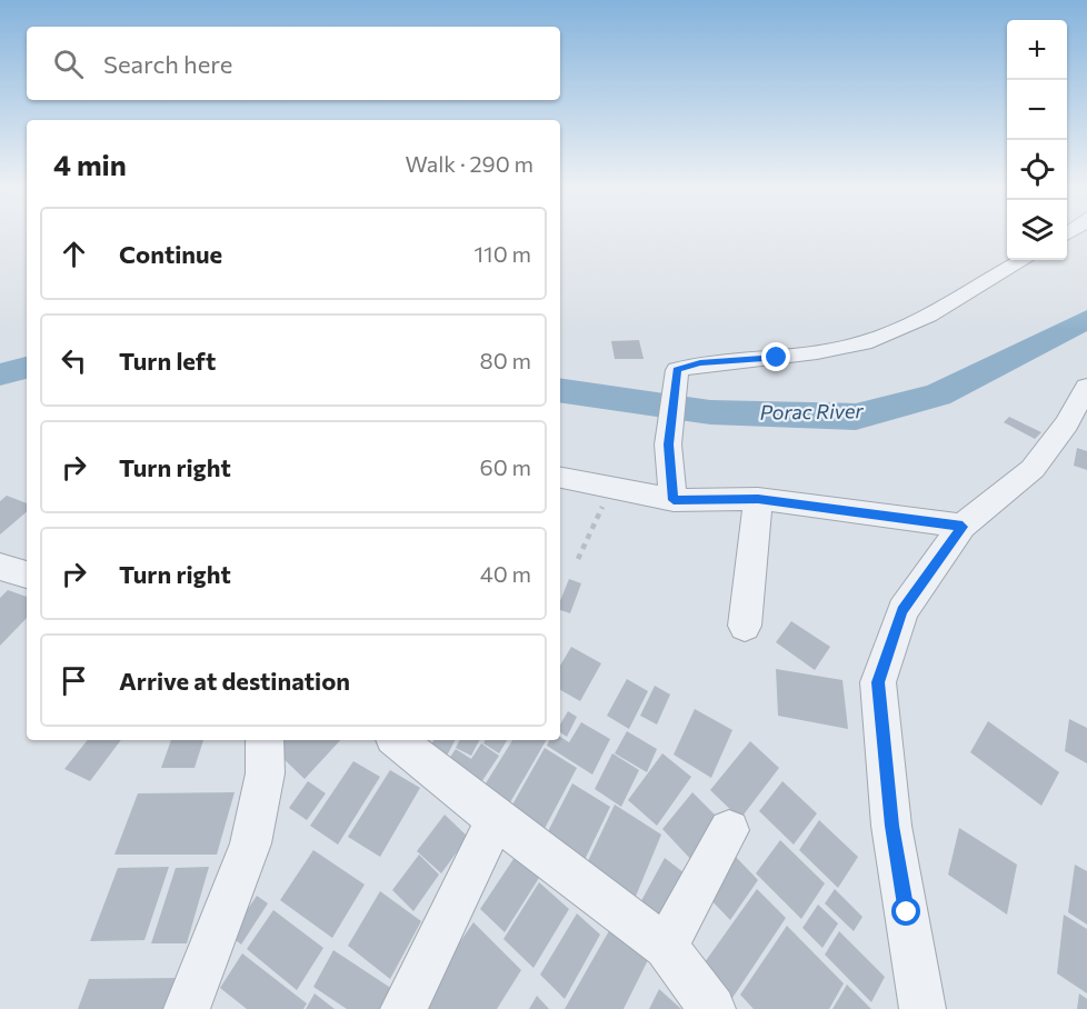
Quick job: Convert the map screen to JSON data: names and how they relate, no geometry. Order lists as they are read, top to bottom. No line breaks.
{"water":["Porac River"],"page":{"map_buttons":["+","−"],"search":"Search here","heading":["4 min","Walk · 290 m"],"list":[["Continue","110 m"],["Turn left","80 m"],["Turn right","60 m"],["Turn right","40 m"],"Arrive at destination"]}}
